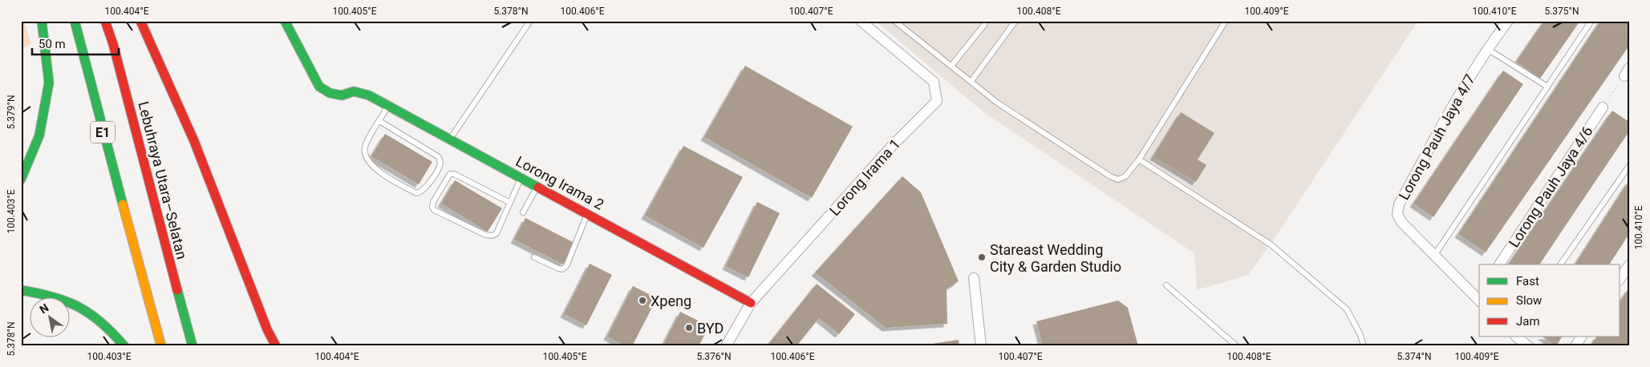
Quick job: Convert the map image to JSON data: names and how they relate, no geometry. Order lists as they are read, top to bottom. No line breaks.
{"streets":{"main road":["E1","Lebuhraya Utara–Selatan","Lorong Irama 2"],"street":["Lorong Pauh Jaya 4/7","Lorong Irama 1","Lorong Pauh Jaya 4/6"]},"crossings":[["Lorong Irama 1","Lorong Irama 2"]],"places":["Stareast Wedding City & Garden Studio","Xpeng","BYD"],"legend":["Fast","Slow","Jam"],"scale_bar":"50 m","north":"top left","coordinates":["100.404°E","100.405°E","5.378°N","100.406°E","100.407°E","100.408°E","100.409°E","100.410°E","5.375°N","5.379°N","100.403°E","5.376°N","5.374°N"]}
